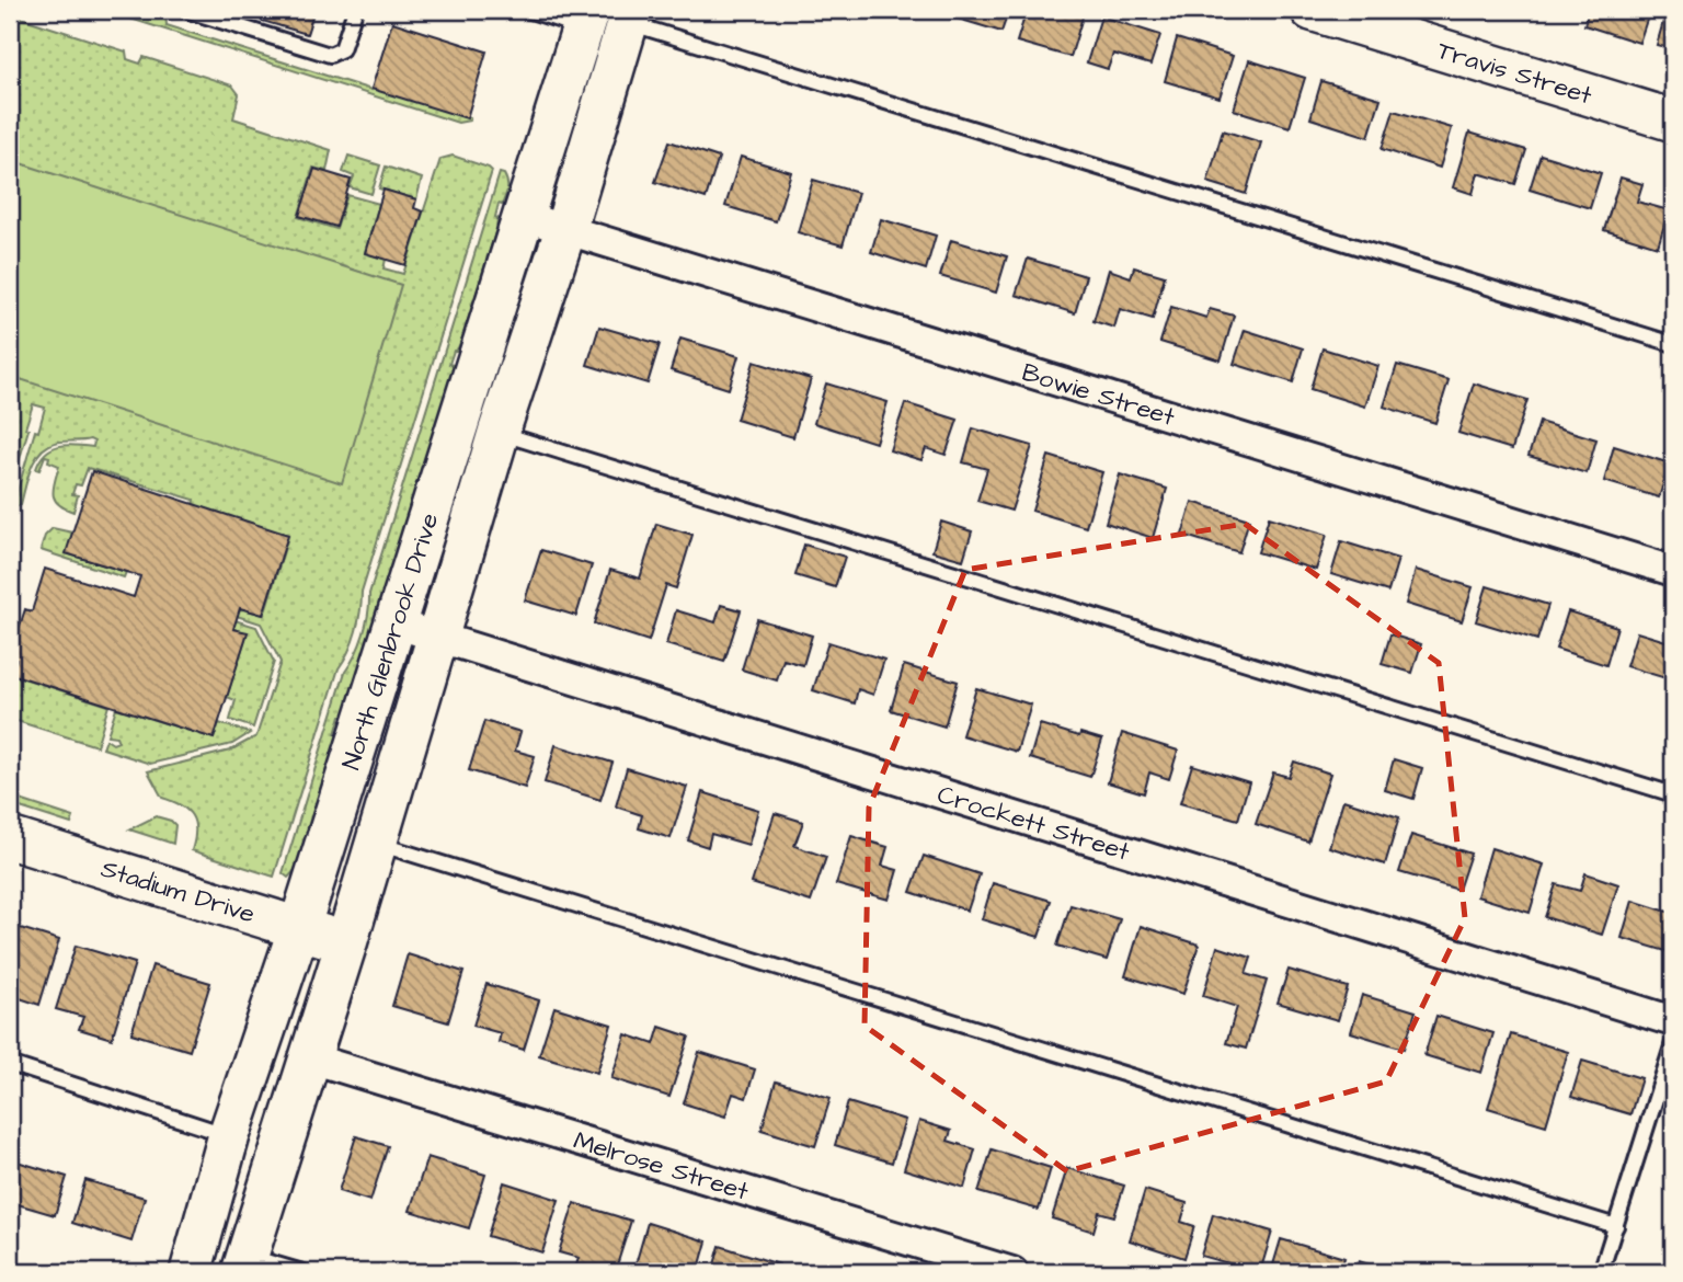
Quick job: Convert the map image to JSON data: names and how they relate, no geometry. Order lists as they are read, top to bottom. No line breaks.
{"streets":{"main road":["Travis Street","North Glenbrook Drive","Stadium Drive"],"street":["Bowie Street","Crockett Street","Melrose Street"]},"crossings":[["Bowie Street","North Glenbrook Drive"],["North Glenbrook Drive","Crockett Street"],["North Glenbrook Drive","Stadium Drive"],["North Glenbrook Drive","Melrose Street"]]}
